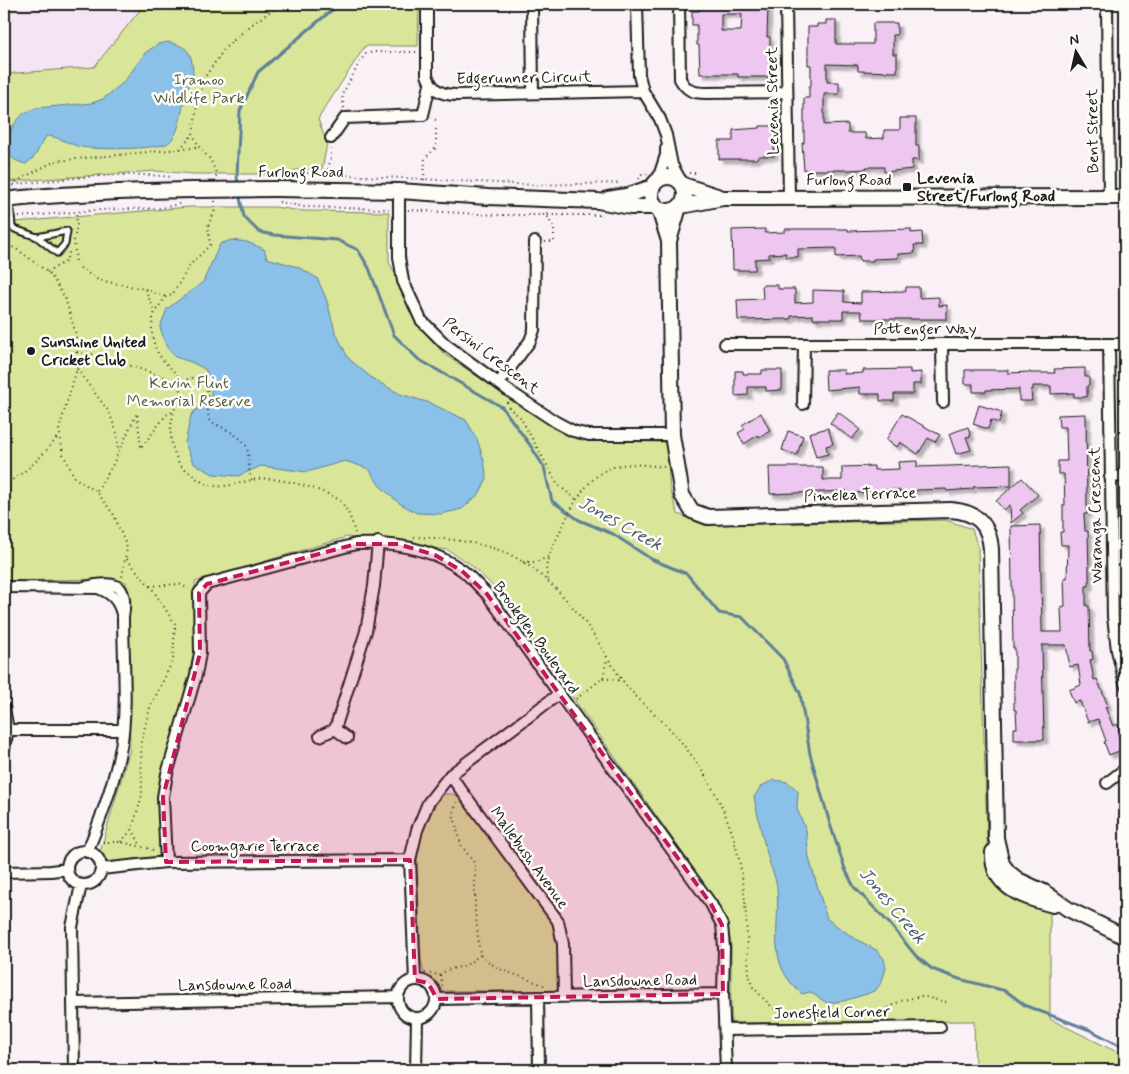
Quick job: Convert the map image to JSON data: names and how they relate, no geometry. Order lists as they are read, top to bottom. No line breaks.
{"streets":{"main road":["Furlong Road","Pimelea Terrace"],"street":["Edgerunner Circuit","Levenia Street","Bent Street","Pottenger Way","Persini Crescent","Waranga Crescent","Brookglen Boulevard","Coomgarie Terrace","Mallebush Avenue","Lansdowne Road","Jonesfield Corner"]},"crossings":[["Levenia Street","Furlong Road"],["Bent Street","Furlong Road"],["Furlong Road","Persini Crescent"],["Furlong Road","Pimelea Terrace"],["Pottenger Way","Waranga Crescent"],["Persini Crescent","Pimelea Terrace"],["Brookglen Boulevard","Lansdowne Road"],["Brookglen Boulevard","Jonesfield Corner"],["Mallebush Avenue","Lansdowne Road"]],"water":["Jones Creek"],"parks":["Iramoo Wildlife Park","Kevin Flint Memorial Reserve"],"places":{"transit":["Levenia Street/Furlong Road"],"other":["Sunshine United Cricket Club"]},"north":"top"}
